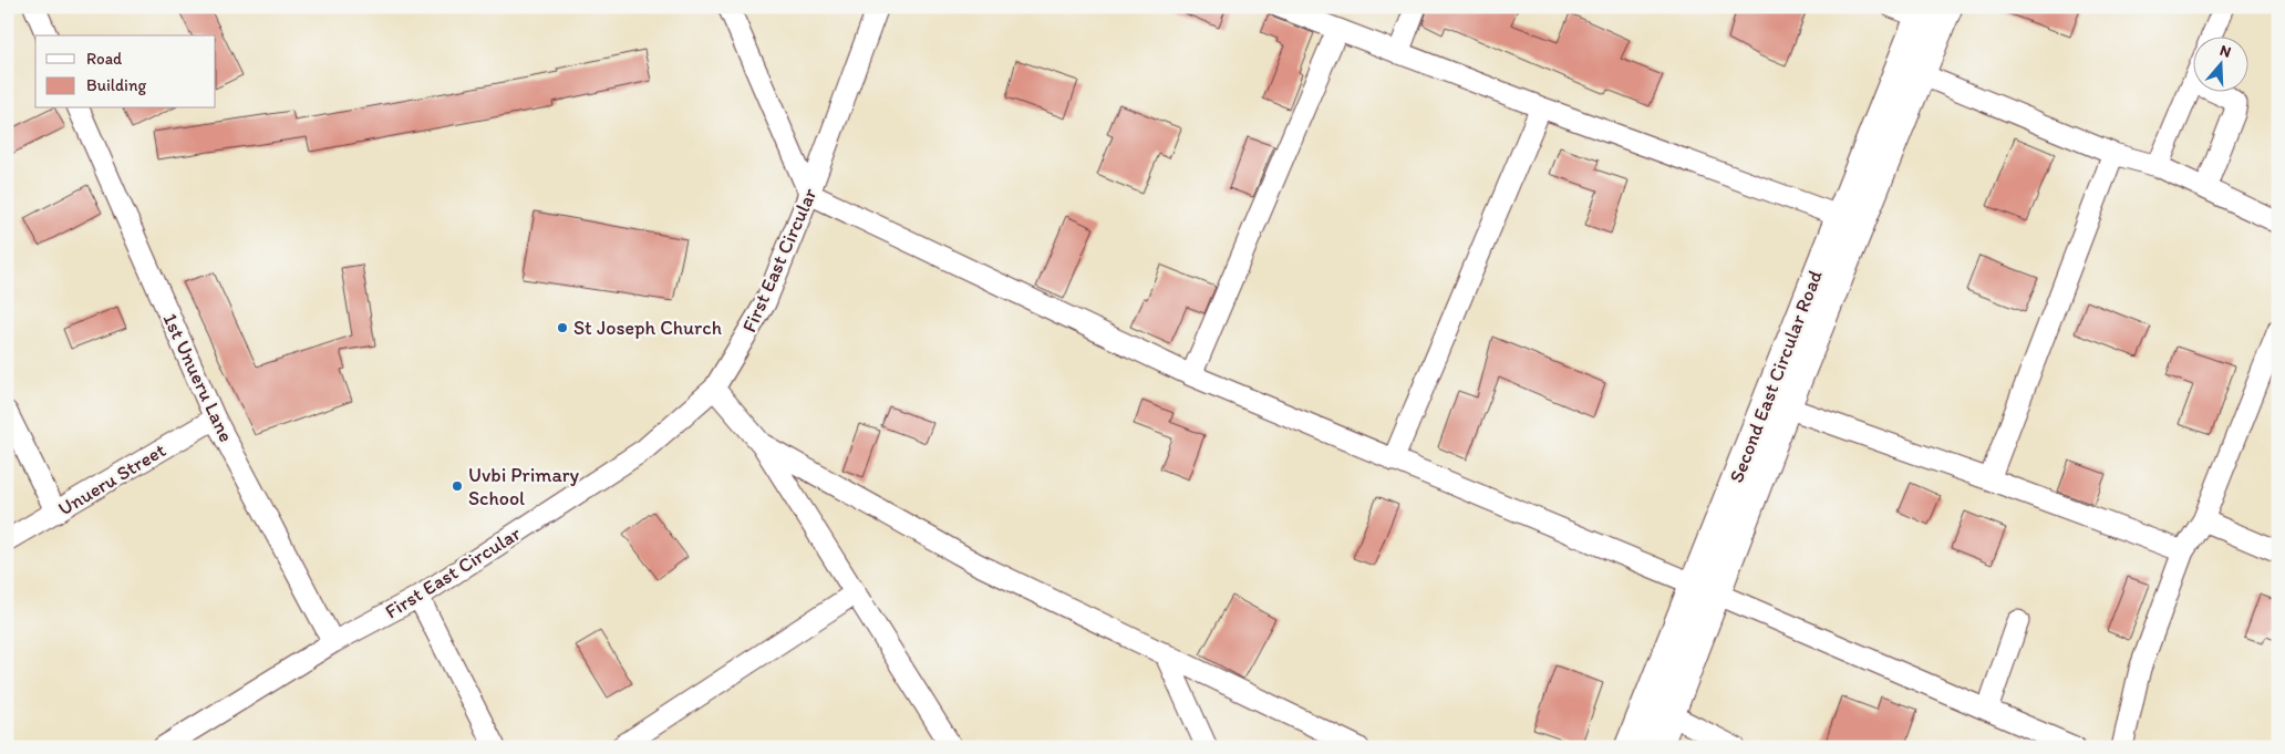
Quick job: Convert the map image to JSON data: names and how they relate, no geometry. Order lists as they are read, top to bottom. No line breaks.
{"streets":{"main road":["Second East Circular Road"],"street":["First East Circular","1st Unueru Lane","Unueru Street"]},"crossings":[["First East Circular","1st Unueru Lane"],["1st Unueru Lane","Unueru Street"]],"places":["St Joseph Church","Uvbi Primary School"],"legend":["Road","Building"],"north":"top"}
